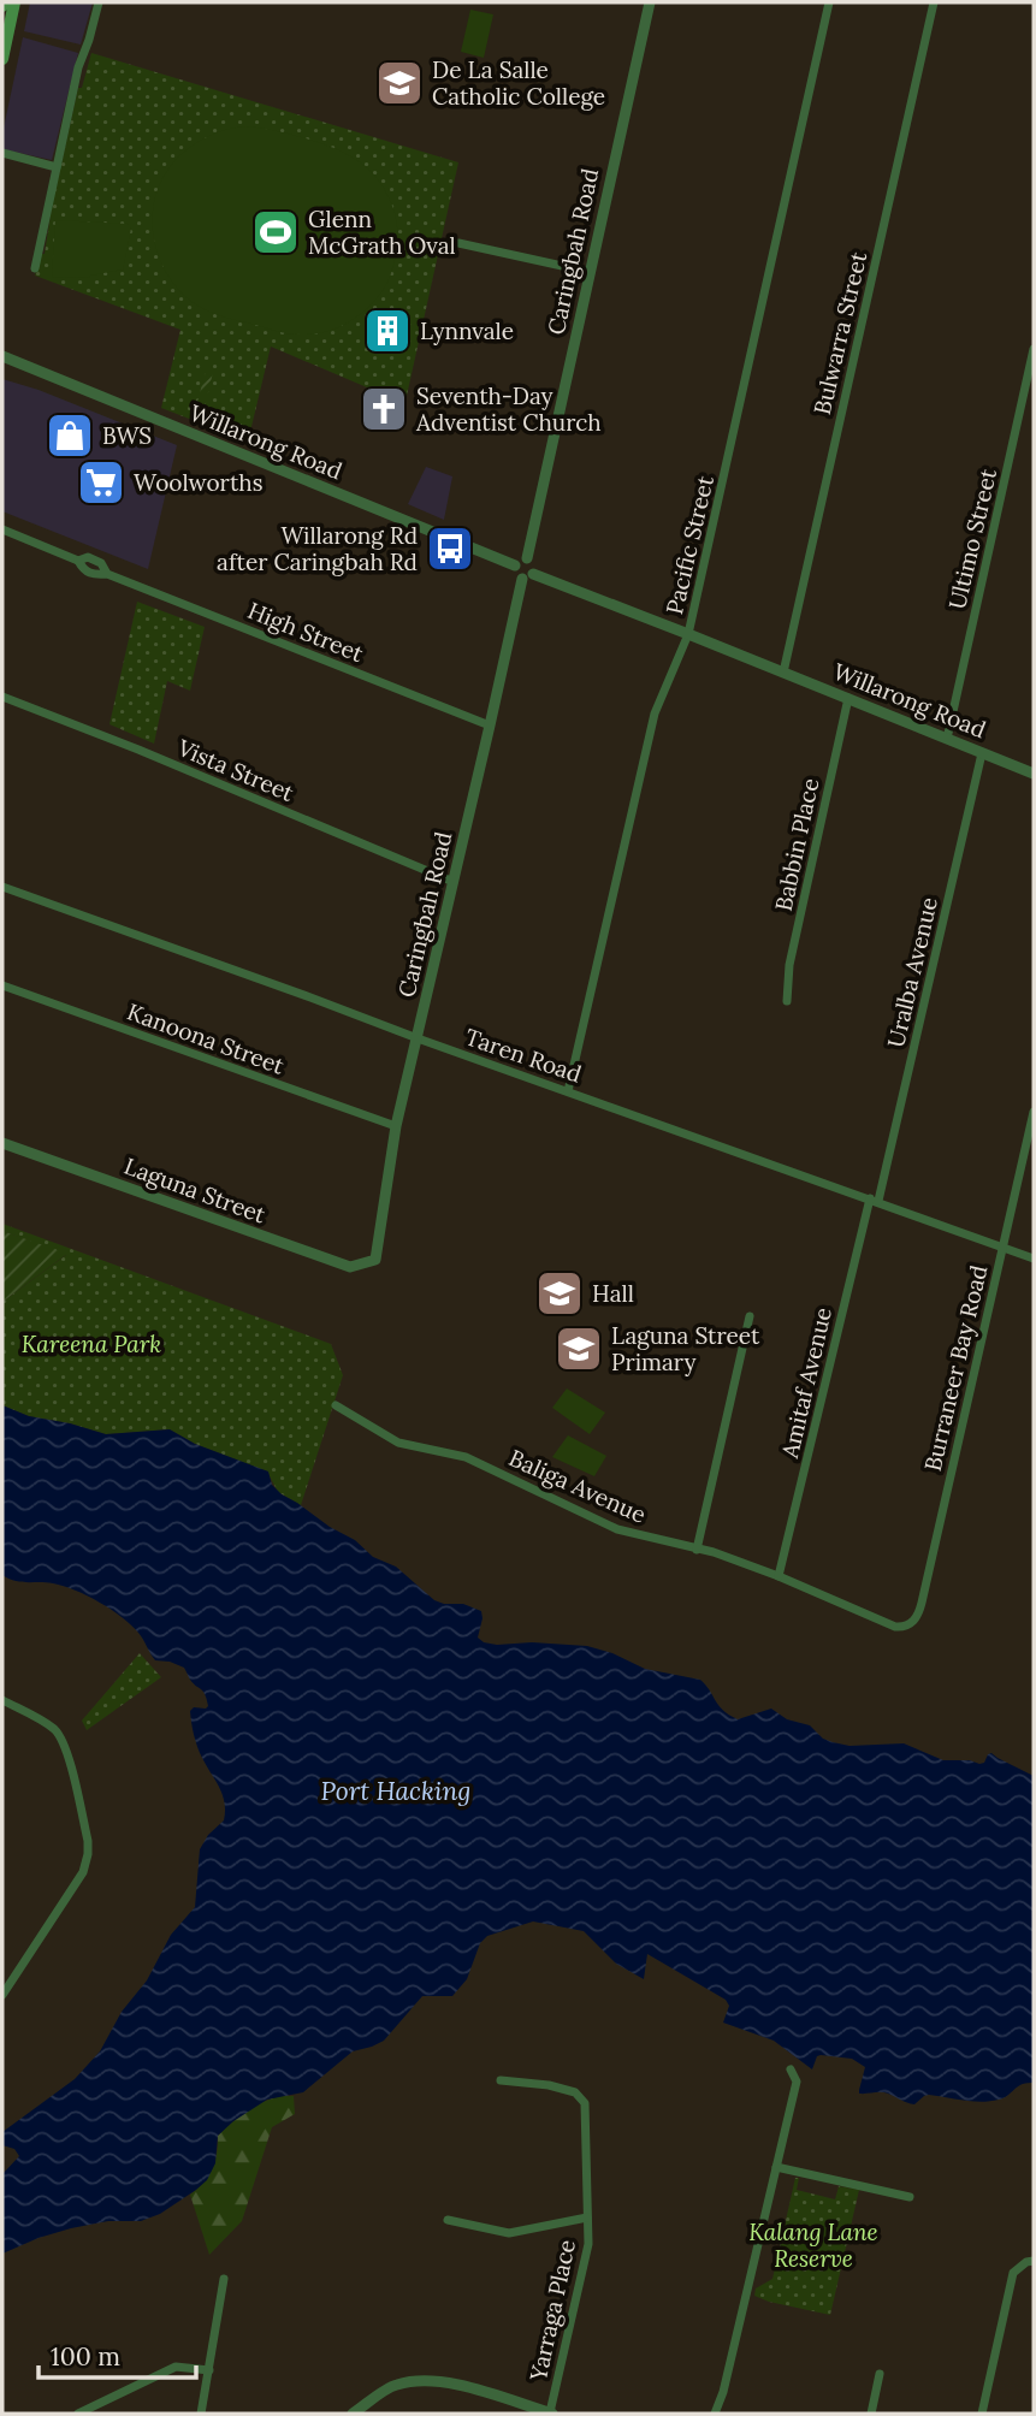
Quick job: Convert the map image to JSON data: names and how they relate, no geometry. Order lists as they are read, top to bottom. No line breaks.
{"streets":{"street":["Caringbah Road","Bulwarra Street","Willarong Road","Ultimo Street","Pacific Street","High Street","Vista Street","Babbin Place","Uralba Avenue","Kanoona Street","Taren Road","Laguna Street","Burraneer Bay Road","Amitaf Avenue","Baliga Avenue","Yarraga Place"]},"crossings":[["Caringbah Road","Willarong Road"],["Caringbah Road","High Street"],["Caringbah Road","Vista Street"],["Caringbah Road","Kanoona Street"],["Caringbah Road","Taren Road"],["Caringbah Road","Laguna Street"],["Bulwarra Street","Willarong Road"],["Willarong Road","Ultimo Street"],["Willarong Road","Pacific Street"],["Willarong Road","Babbin Place"],["Willarong Road","Uralba Avenue"],["Pacific Street","Taren Road"],["Uralba Avenue","Taren Road"],["Uralba Avenue","Amitaf Avenue"],["Taren Road","Burraneer Bay Road"],["Taren Road","Amitaf Avenue"],["Burraneer Bay Road","Baliga Avenue"],["Amitaf Avenue","Baliga Avenue"]],"water":["Port Hacking"],"parks":["Kareena Park","Kalang Lane Reserve"],"places":{"school or university":["De La Salle Catholic College","Hall","Laguna Street Primary"],"sports":["Glenn McGrath Oval"],"building":["Lynnvale"],"church":["Seventh-Day Adventist Church"],"shop":["BWS"],"supermarket":["Woolworths"],"bus stop":["Willarong Rd after Caringbah Rd"]},"scale_bar":"100 m"}
